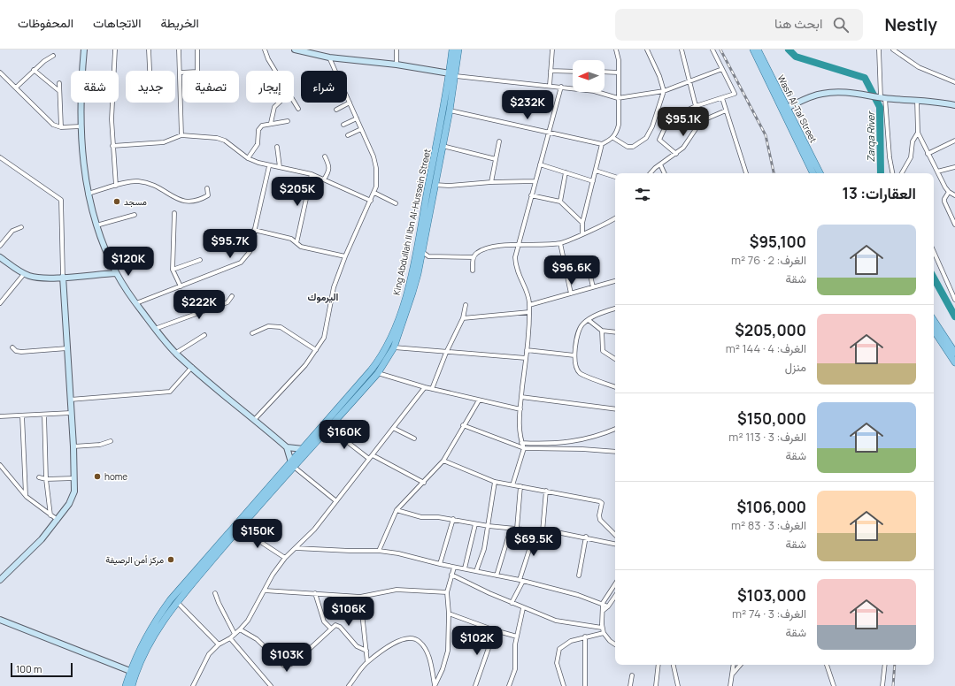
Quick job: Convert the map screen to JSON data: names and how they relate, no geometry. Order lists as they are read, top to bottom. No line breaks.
{"streets":{"main road":["Wasfi Al-Tal Street","King Abdullah II Ibn Al-Hussein Street"]},"districts":["اليرموك"],"water":["Zarqa River"],"places":["مسجد","home","مركز أمن الرصيفة"],"scale_bar":"100 m","north":"left","page":{"header":"Nestly","search":"ابحث هنا","nav":["الخريطة","الاتجاهات","المحفوظات"],"chip":["شراء","إيجار","تصفية","جديد","شقة"],"price":["$232K","$95.1K","$205K","$95.7K","$120K","$96.6K","$222K","$160K","$150K","$69.5K","$106K","$102K","$103K"],"heading":"العقارات: 13","list":[{"name":"$95,100","note":"الغرف: 2 · 76 m² · شقة"},{"name":"$205,000","note":"الغرف: 4 · 144 m² · منزل"},{"name":"$150,000","note":"الغرف: 3 · 113 m² · شقة"},{"name":"$106,000","note":"الغرف: 3 · 83 m² · شقة"},{"name":"$103,000","note":"الغرف: 3 · 74 m² · شقة"}],"scale":"100 m"}}
